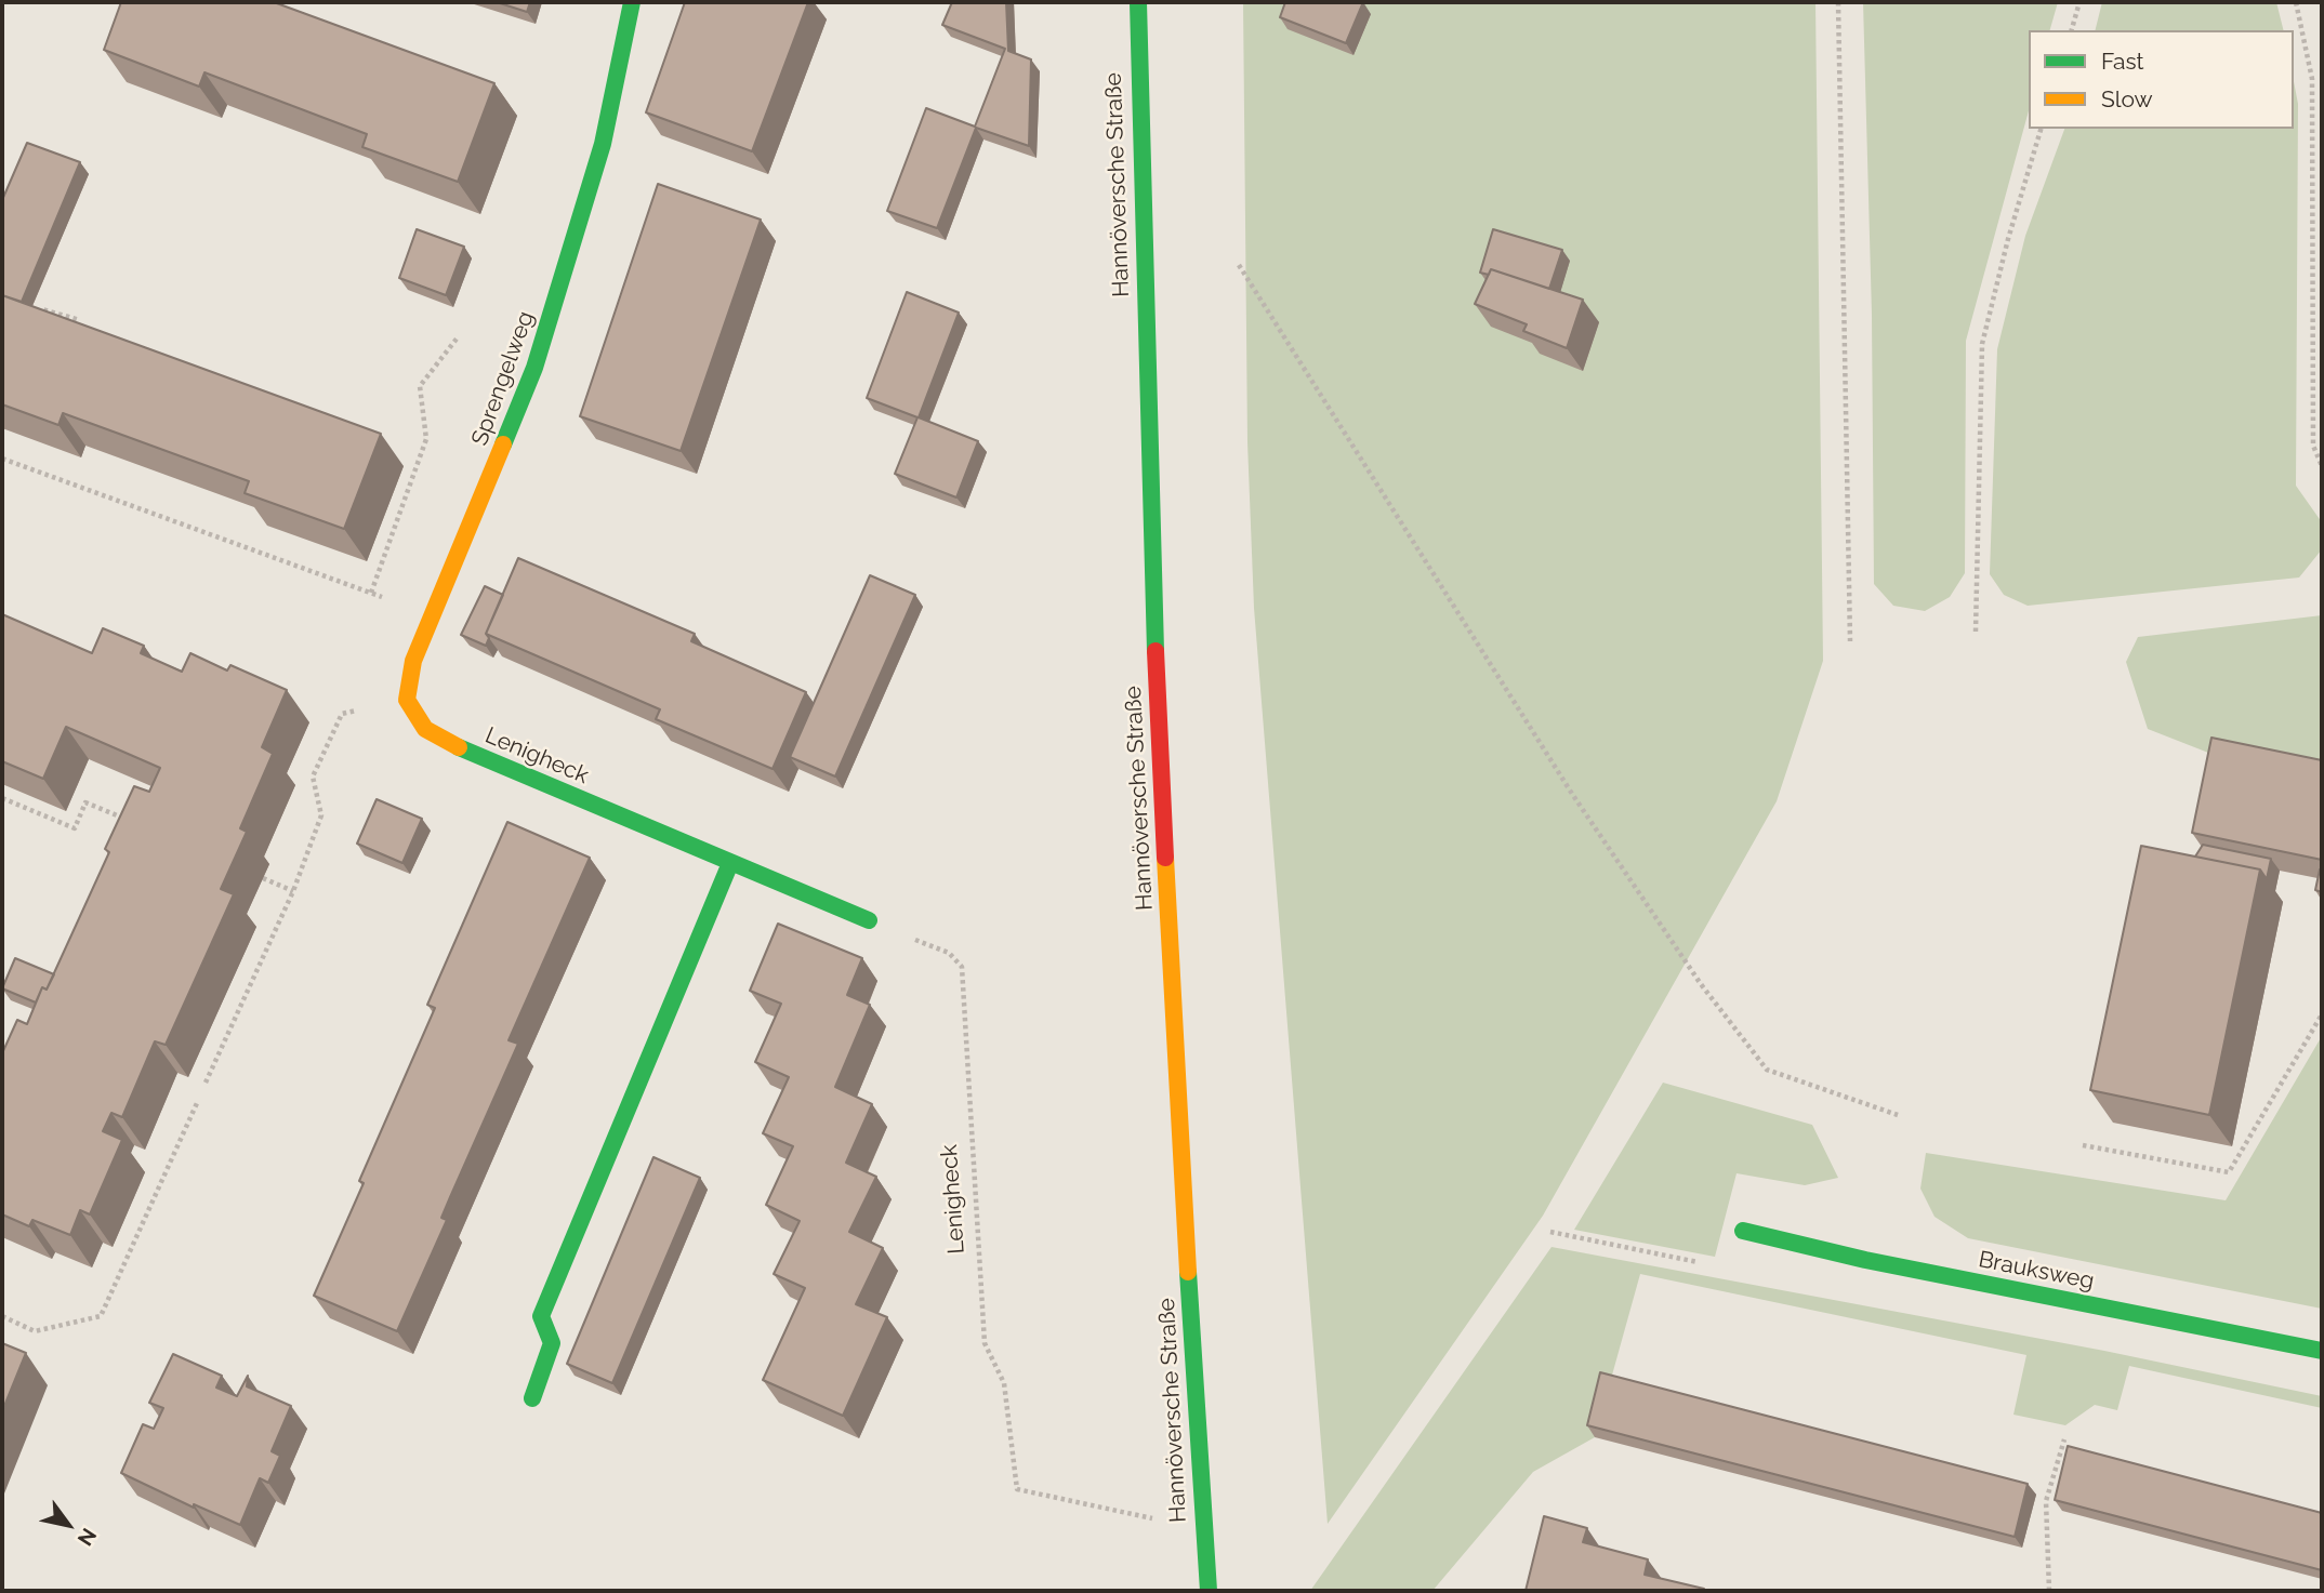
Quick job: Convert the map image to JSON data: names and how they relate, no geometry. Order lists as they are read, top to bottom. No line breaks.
{"streets":{"street":["Hannöversche Straße","Sprengelweg","Lenigheck","Brauksweg"]},"crossings":[["Hannöversche Straße","Lenigheck"],["Sprengelweg","Lenigheck"]],"legend":["Fast","Slow"],"north":"bottom right"}
